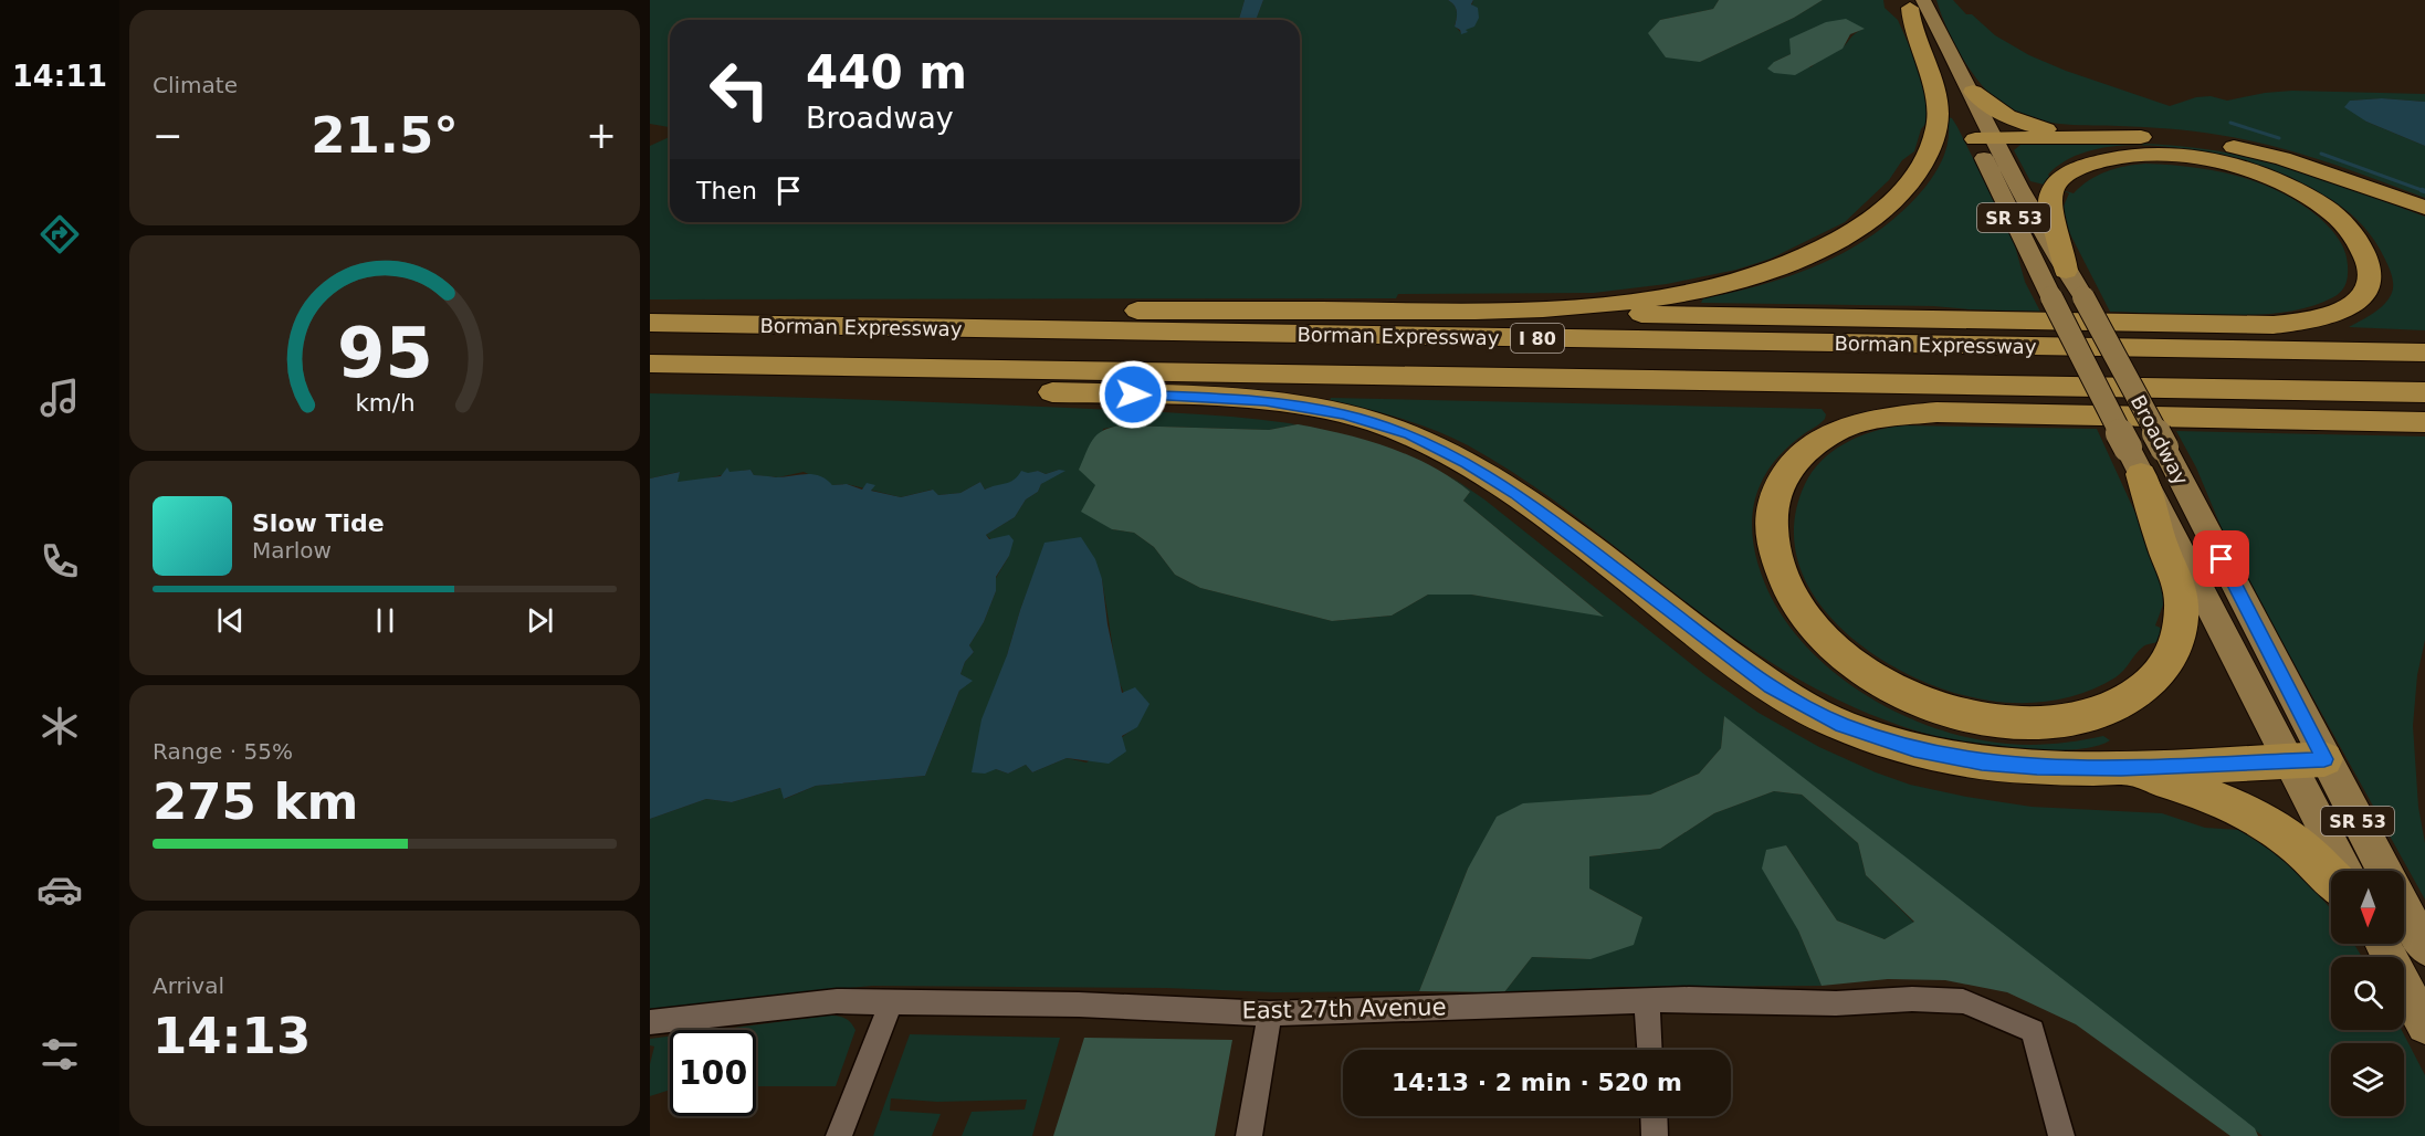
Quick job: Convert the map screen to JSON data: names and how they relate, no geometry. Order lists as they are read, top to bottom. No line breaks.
{"streets":{"highway":["Borman Expressway","I 80"],"main road":["SR 53","Broadway"],"street":["East 27th Avenue"]},"north":"bottom","page":{"tabs":"14:11","tile":["Climate",["Range · 55%","275 km"],["Arrival","14:13"]],"turn":["440 m","Broadway"],"heat":["−","21.5°","+"],"then":"Then","song":["Slow Tide","Marlow"],"limit":"100","trip":"14:13 · 2 min · 520 m","gauge":["95","km/h"]}}
